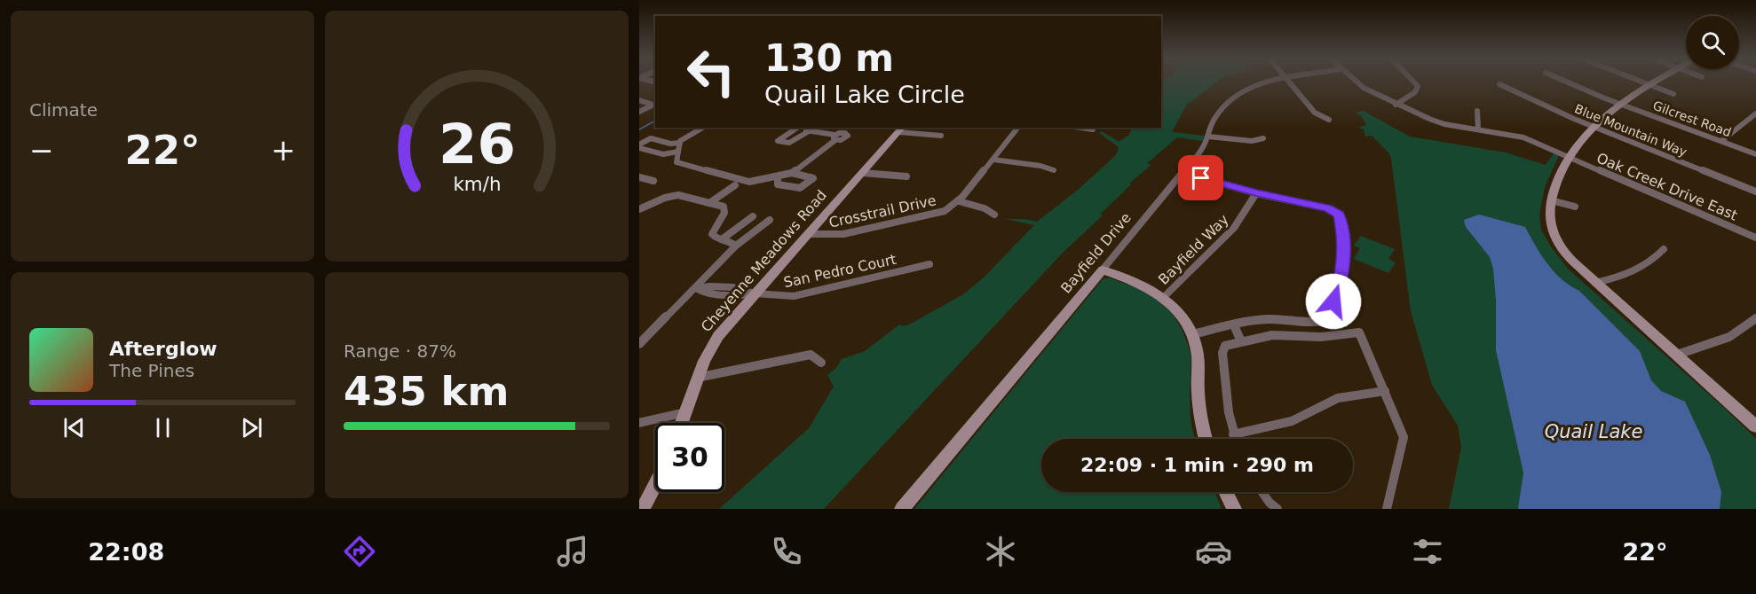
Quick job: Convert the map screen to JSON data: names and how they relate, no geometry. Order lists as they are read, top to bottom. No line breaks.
{"streets":{"street":["Gilcrest Road","Blue Mountain Way","Oak Creek Drive East","Crosstrail Drive","Bayfield Way","Bayfield Drive","Cheyenne Meadows Road","San Pedro Court"]},"crossings":[["Crosstrail Drive","Cheyenne Meadows Road"],["Cheyenne Meadows Road","San Pedro Court"]],"water":["Quail Lake"],"page":{"tile":["Climate",["Range · 87%","435 km"]],"turn":["130 m","Quail Lake Circle"],"heat":["−","22°","+"],"song":["Afterglow","The Pines"],"limit":"30","trip":"22:09 · 1 min · 290 m","tabs":["22:08","22°"],"gauge":["26","km/h"]}}
